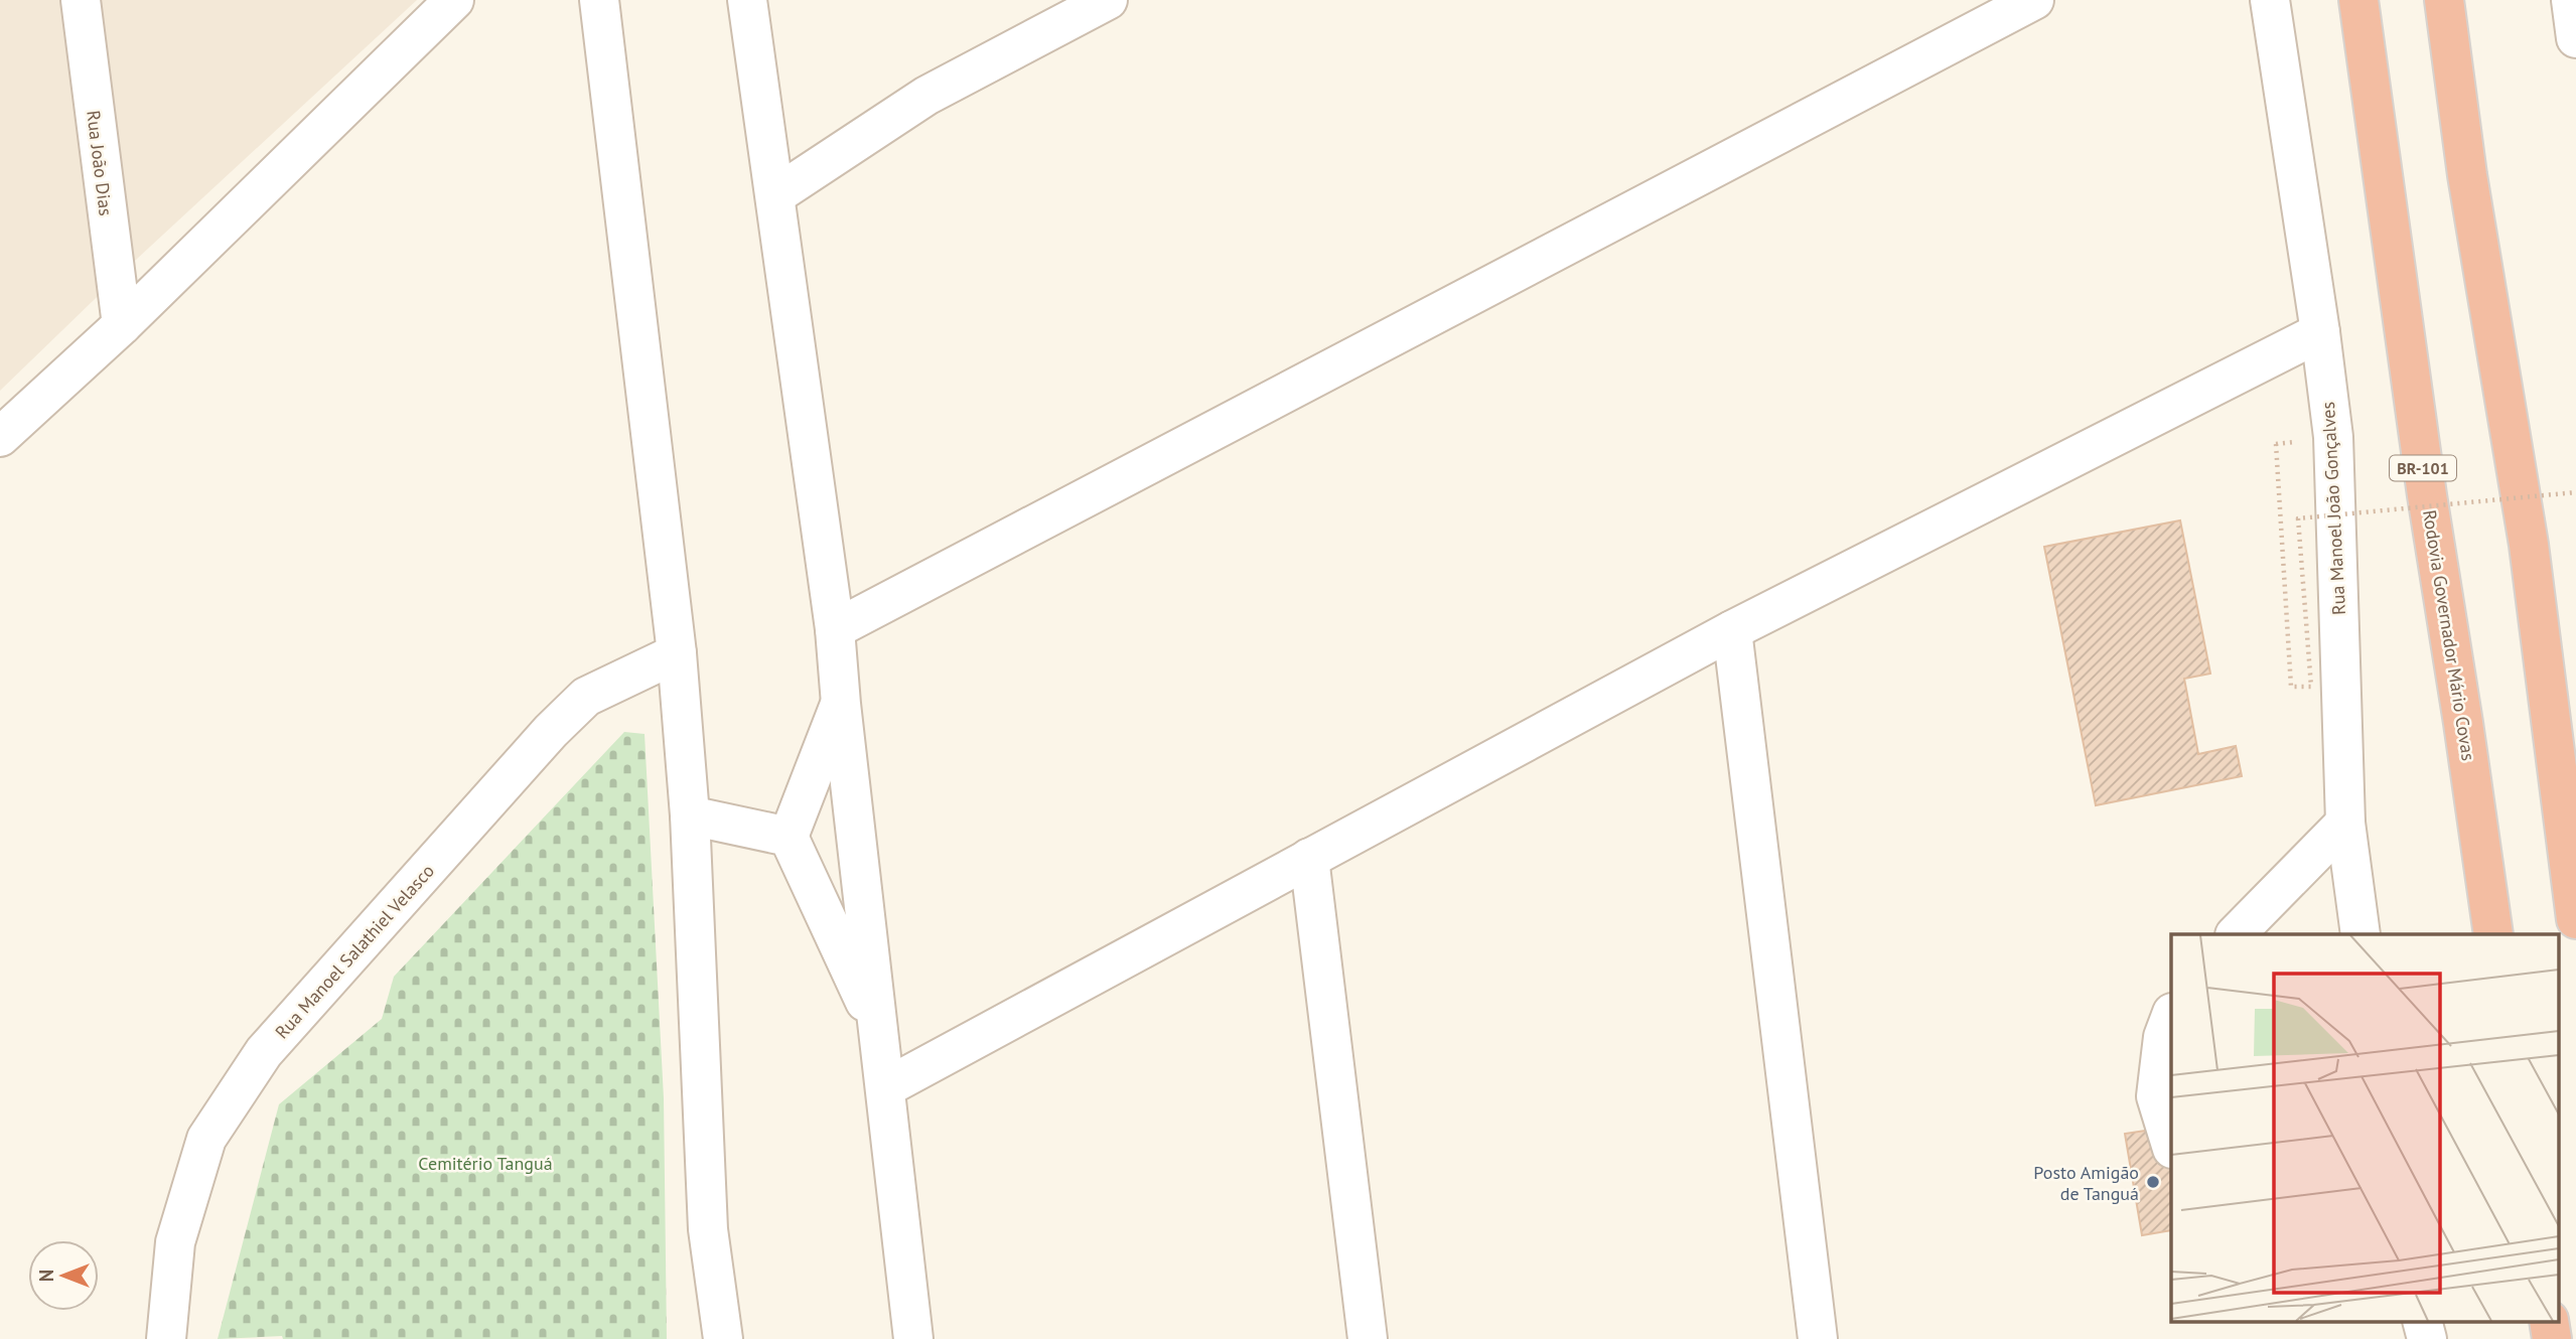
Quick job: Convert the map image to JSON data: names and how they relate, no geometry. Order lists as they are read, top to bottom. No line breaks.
{"streets":{"highway":["BR-101","Rodovia Governador Mário Covas"],"street":["Rua João Dias","Rua Manoel João Gonçalves","Rua Manoel Salathiel Velasco"]},"parks":["Cemitério Tanguá"],"places":["Posto Amigão de Tanguá"],"north":"left"}
